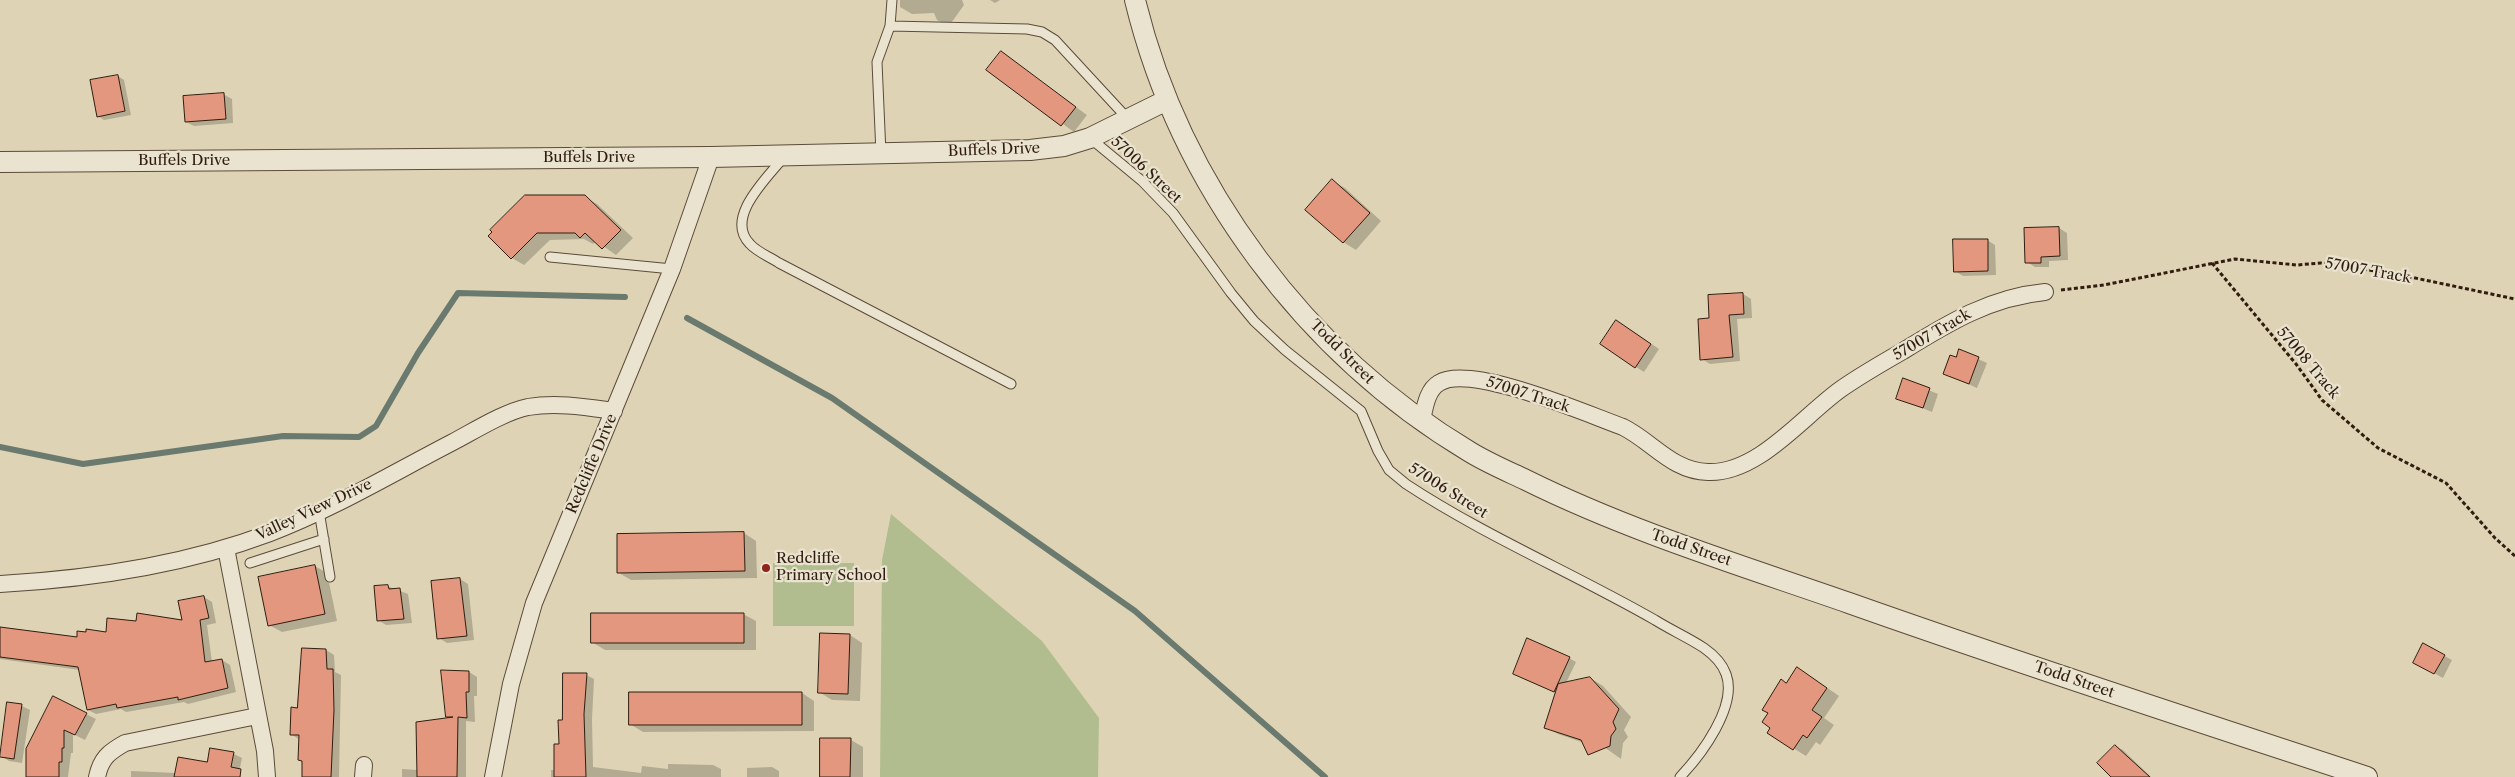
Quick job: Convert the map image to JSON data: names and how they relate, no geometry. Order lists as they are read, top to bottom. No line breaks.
{"streets":{"street":["Buffels Drive","57007 Track","Todd Street","Redcliffe Drive","Valley View Drive"],"lane":["57006 Street"],"path":["57008 Track"]},"crossings":[["Buffels Drive","57006 Street"],["Buffels Drive","Todd Street"],["Buffels Drive","Redcliffe Drive"],["57007 Track","Todd Street"],["57007 Track","57008 Track"],["Redcliffe Drive","Valley View Drive"]],"places":["Redcliffe Primary School"]}
